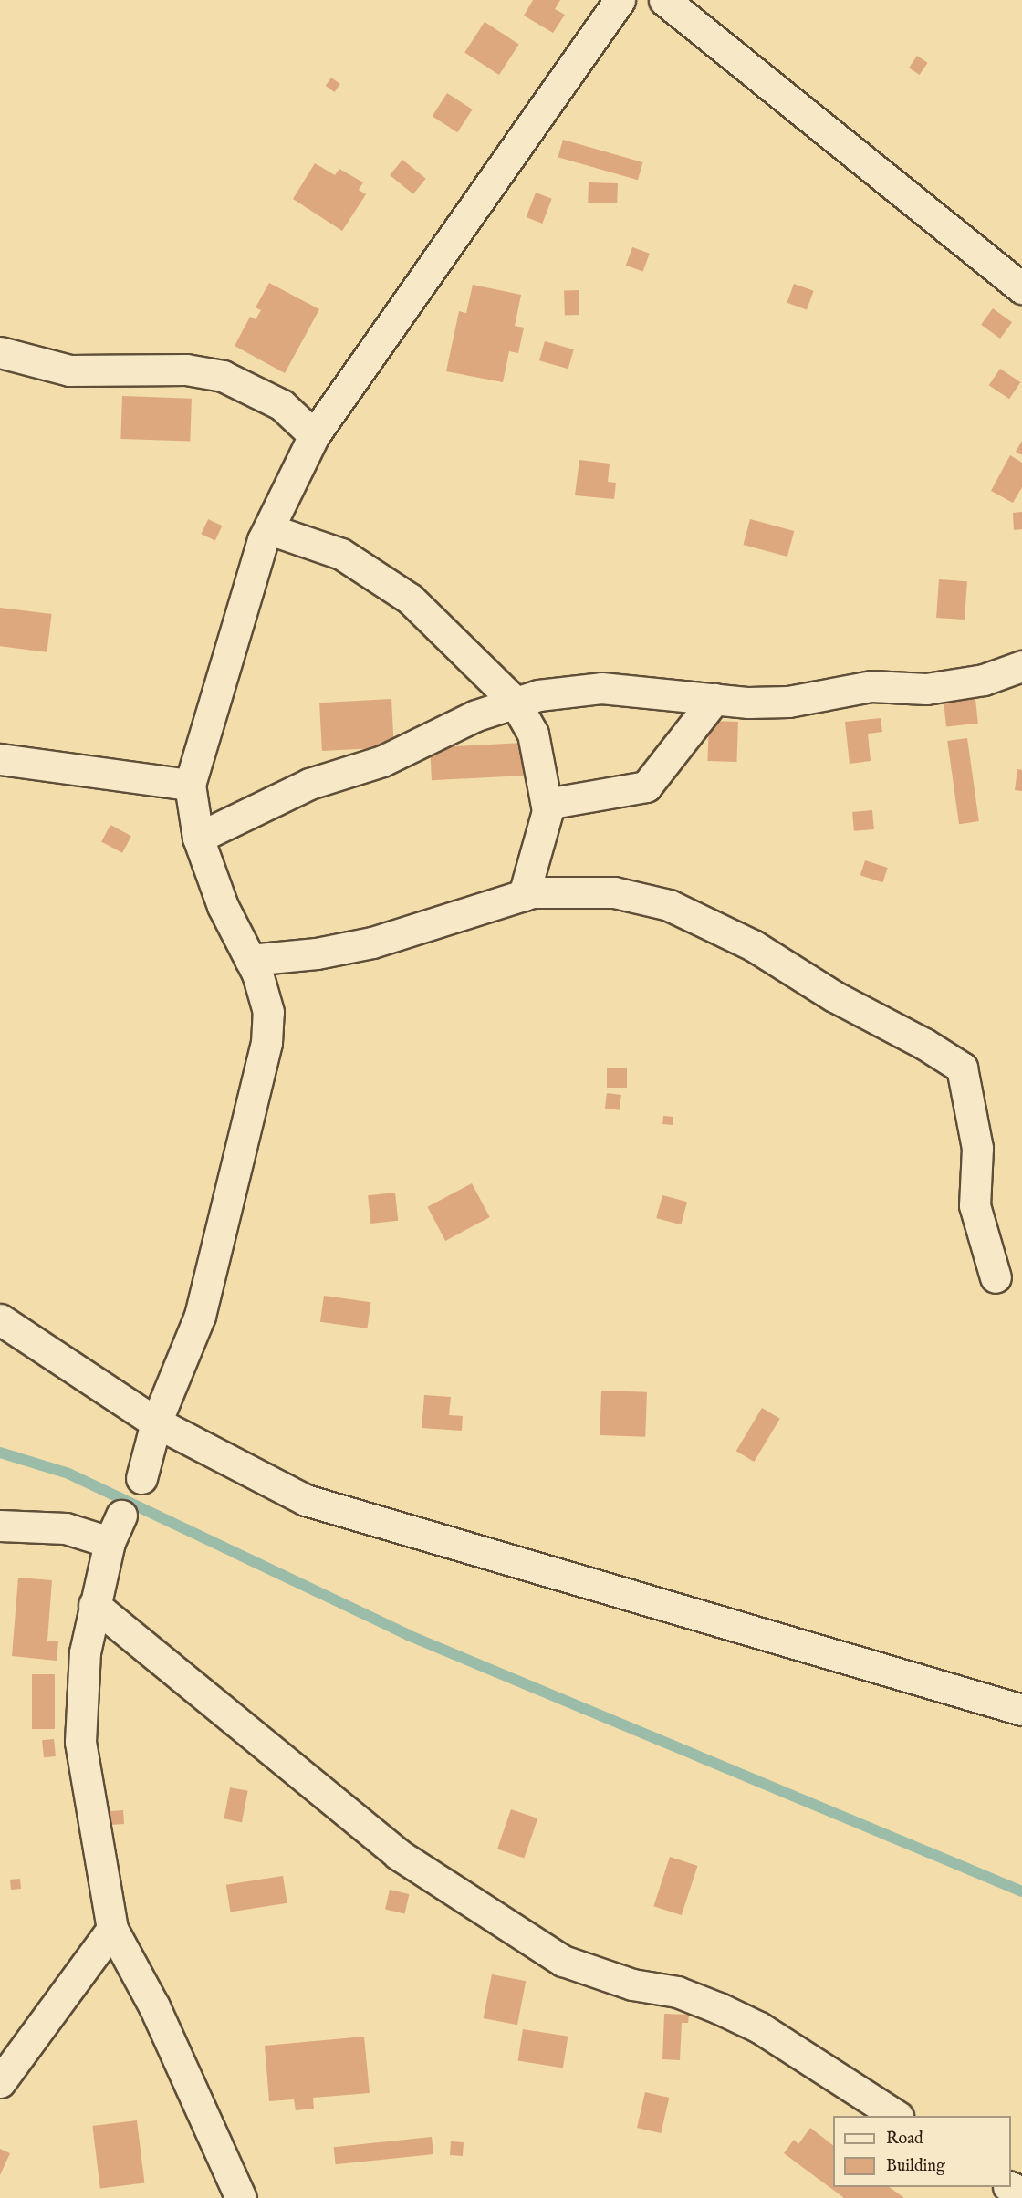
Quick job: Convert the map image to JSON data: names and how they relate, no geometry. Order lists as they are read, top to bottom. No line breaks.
{"legend":["Road","Building"]}
